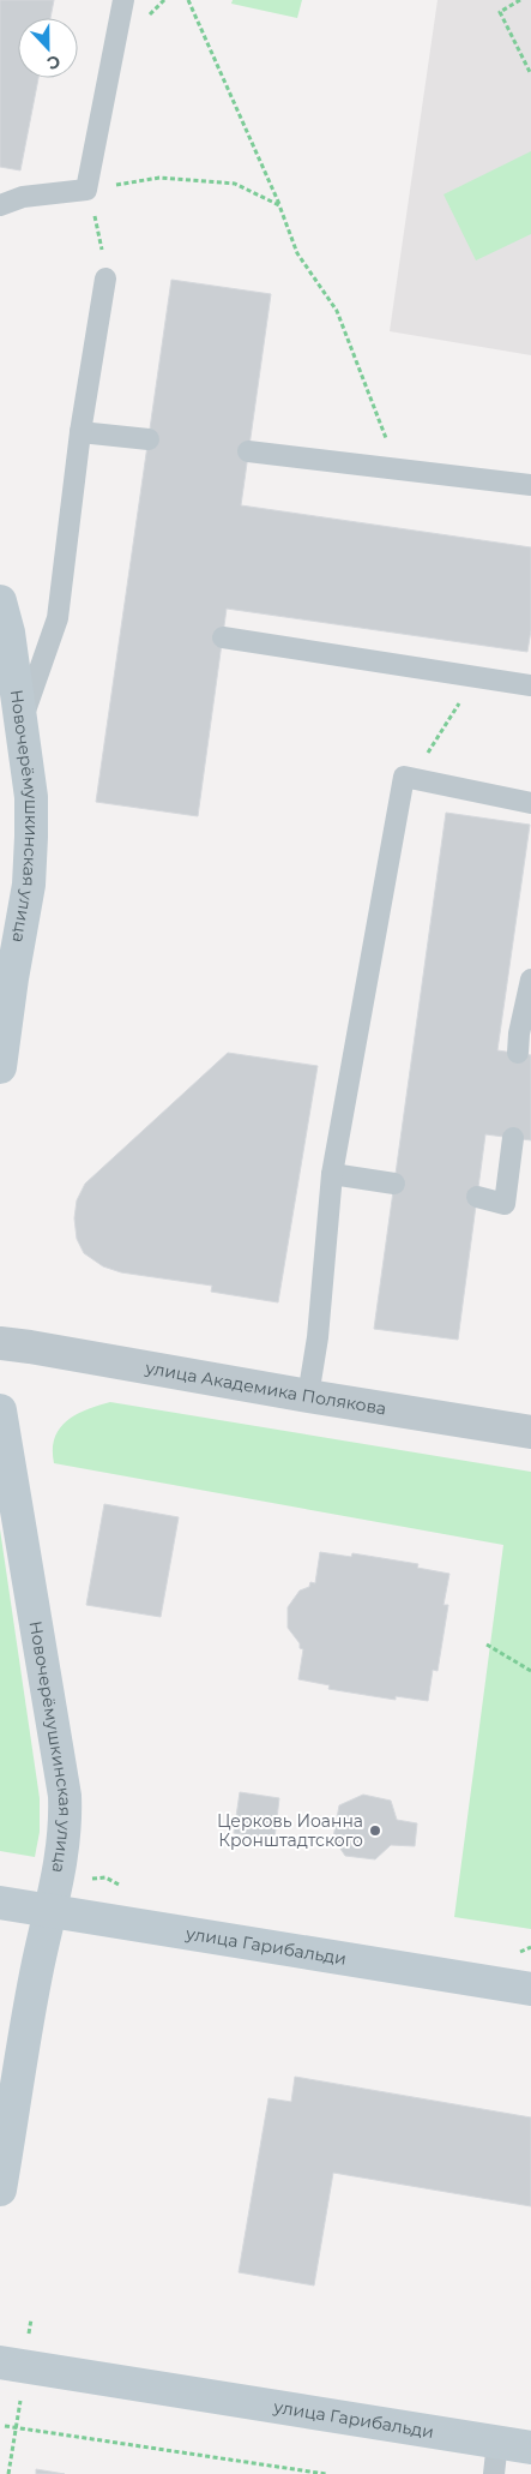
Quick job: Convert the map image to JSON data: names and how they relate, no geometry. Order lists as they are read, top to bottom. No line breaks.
{"streets":{"street":["Новочерёмушкинская улица","улица Академика Полякова","улица Гарибальди"]},"crossings":[["Новочерёмушкинская улица","улица Гарибальди"]],"places":["Церковь Иоанна Кронштадтского"],"north":"bottom"}
